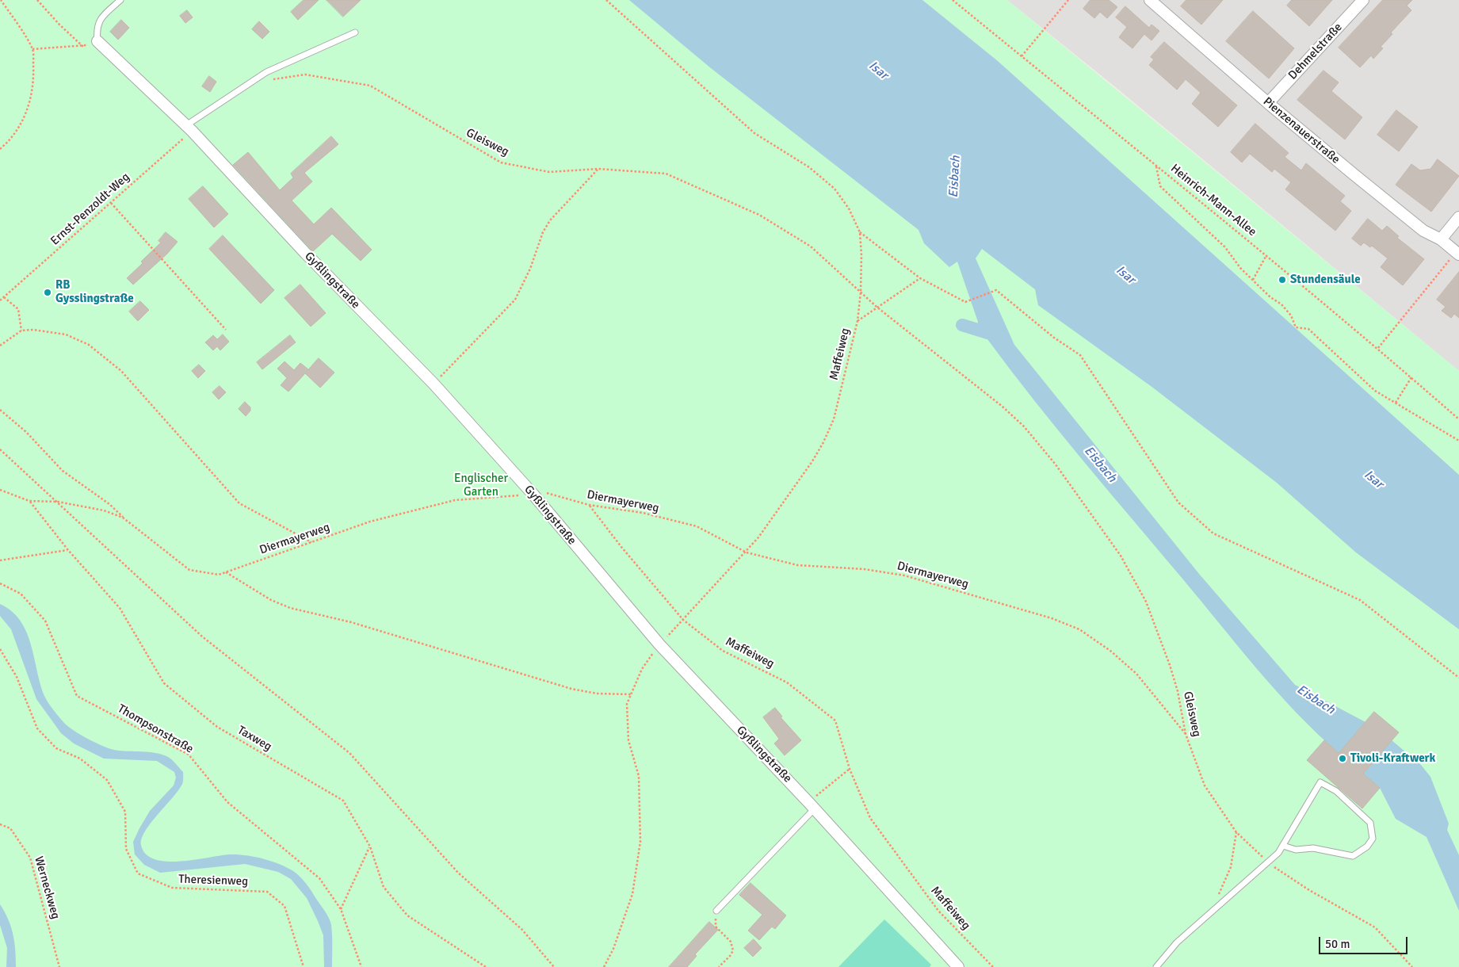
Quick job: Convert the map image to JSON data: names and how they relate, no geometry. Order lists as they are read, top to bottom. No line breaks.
{"streets":{"street":["Dehmelstraße","Pienzenauerstraße","Gyßlingstraße"],"path":["Gleisweg","Heinrich-Mann-Allee","Ernst-Penzoldt-Weg","Maffeiweg","Diermayerweg","Thompsonstraße","Taxweg","Theresienweg","Werneckweg"]},"crossings":[["Dehmelstraße","Pienzenauerstraße"],["Gleisweg","Maffeiweg"],["Gleisweg","Diermayerweg"],["Ernst-Penzoldt-Weg","Gyßlingstraße"],["Gyßlingstraße","Diermayerweg"],["Maffeiweg","Diermayerweg"],["Diermayerweg","Taxweg"]],"water":["Isar","Eisbach"],"parks":["Englischer Garten"],"places":["Stundensäule","RB Gysslingstraße","Tivoli-Kraftwerk"],"scale_bar":"50 m"}
